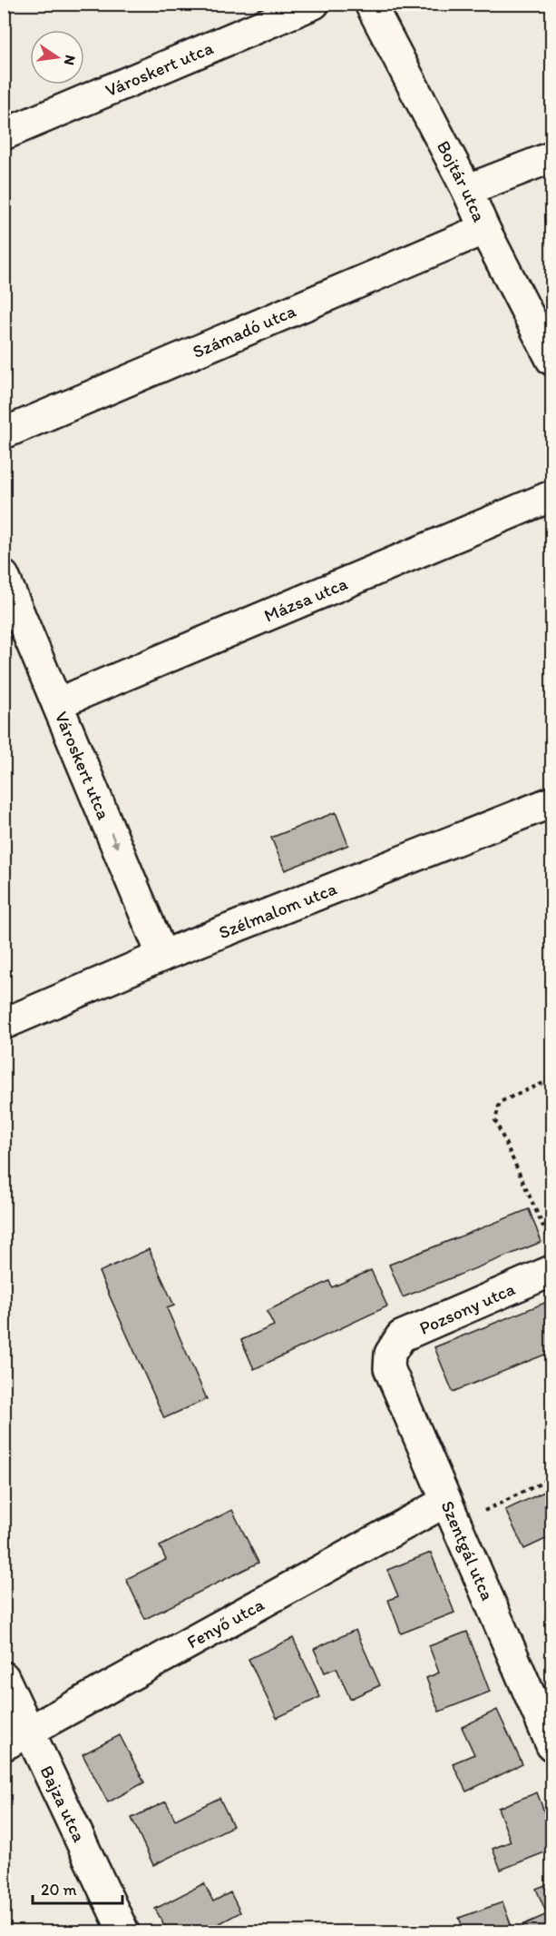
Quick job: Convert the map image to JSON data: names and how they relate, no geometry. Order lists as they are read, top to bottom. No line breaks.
{"streets":{"street":["Városkert utca","Bojtár utca","Számadó utca","Mázsa utca","Szélmalom utca","Pozsony utca","Szentgál utca","Fenyő utca","Bajza utca"]},"crossings":[["Városkert utca","Mázsa utca"],["Városkert utca","Szélmalom utca"],["Bojtár utca","Számadó utca"],["Pozsony utca","Szentgál utca"],["Szentgál utca","Fenyő utca"],["Fenyő utca","Bajza utca"]],"one_way":["Városkert utca"],"scale_bar":"20 m","north":"right"}
